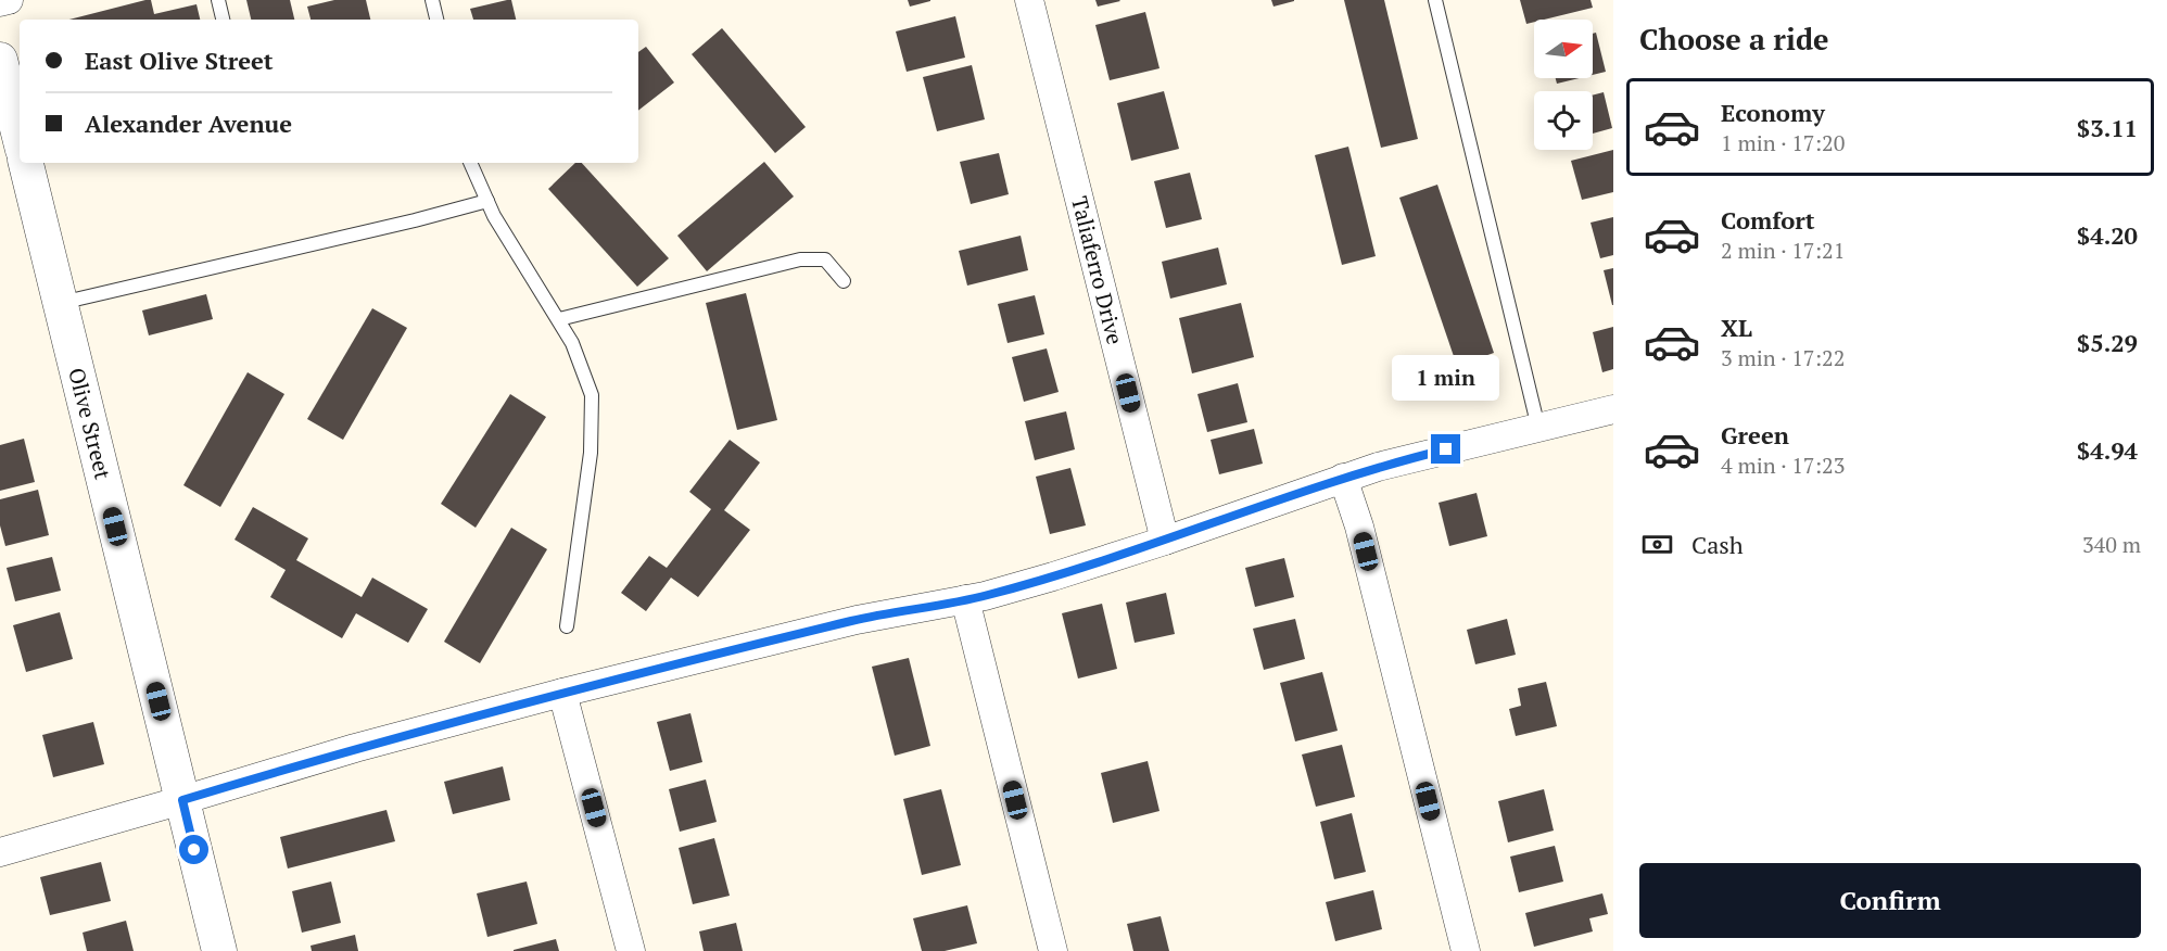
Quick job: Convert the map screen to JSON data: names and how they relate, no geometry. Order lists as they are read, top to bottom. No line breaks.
{"streets":{"street":["Taliaferro Drive","Olive Street"]},"north":"right","page":{"heading":"Choose a ride","banner":["East Olive Street","Alexander Avenue"],"list":[{"name":"Economy","note":"1 min · 17:20","value":"$3.11"},{"name":"Comfort","note":"2 min · 17:21","value":"$4.20"},{"name":"XL","note":"3 min · 17:22","value":"$5.29"},{"name":"Green","note":"4 min · 17:23","value":"$4.94"}],"bubble":"1 min","pay":["Cash","340 m"],"buttons":"Confirm"}}
